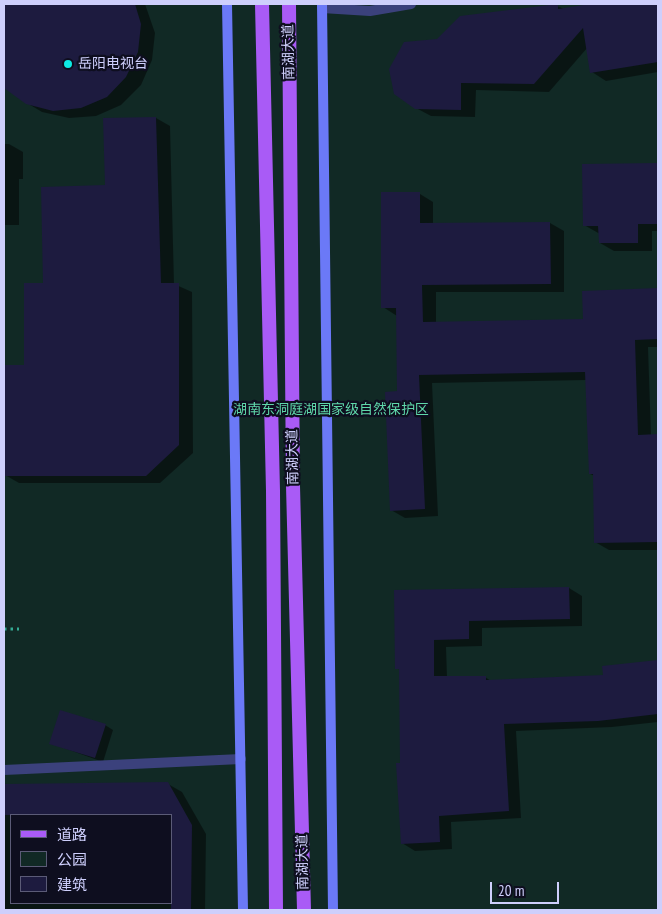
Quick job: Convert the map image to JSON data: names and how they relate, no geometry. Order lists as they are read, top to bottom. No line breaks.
{"streets":{"main road":["南湖大道"]},"parks":["湖南东洞庭湖国家级自然保护区"],"places":["岳阳电视台"],"legend":["道路","公园","建筑"],"scale_bar":"20 m"}
